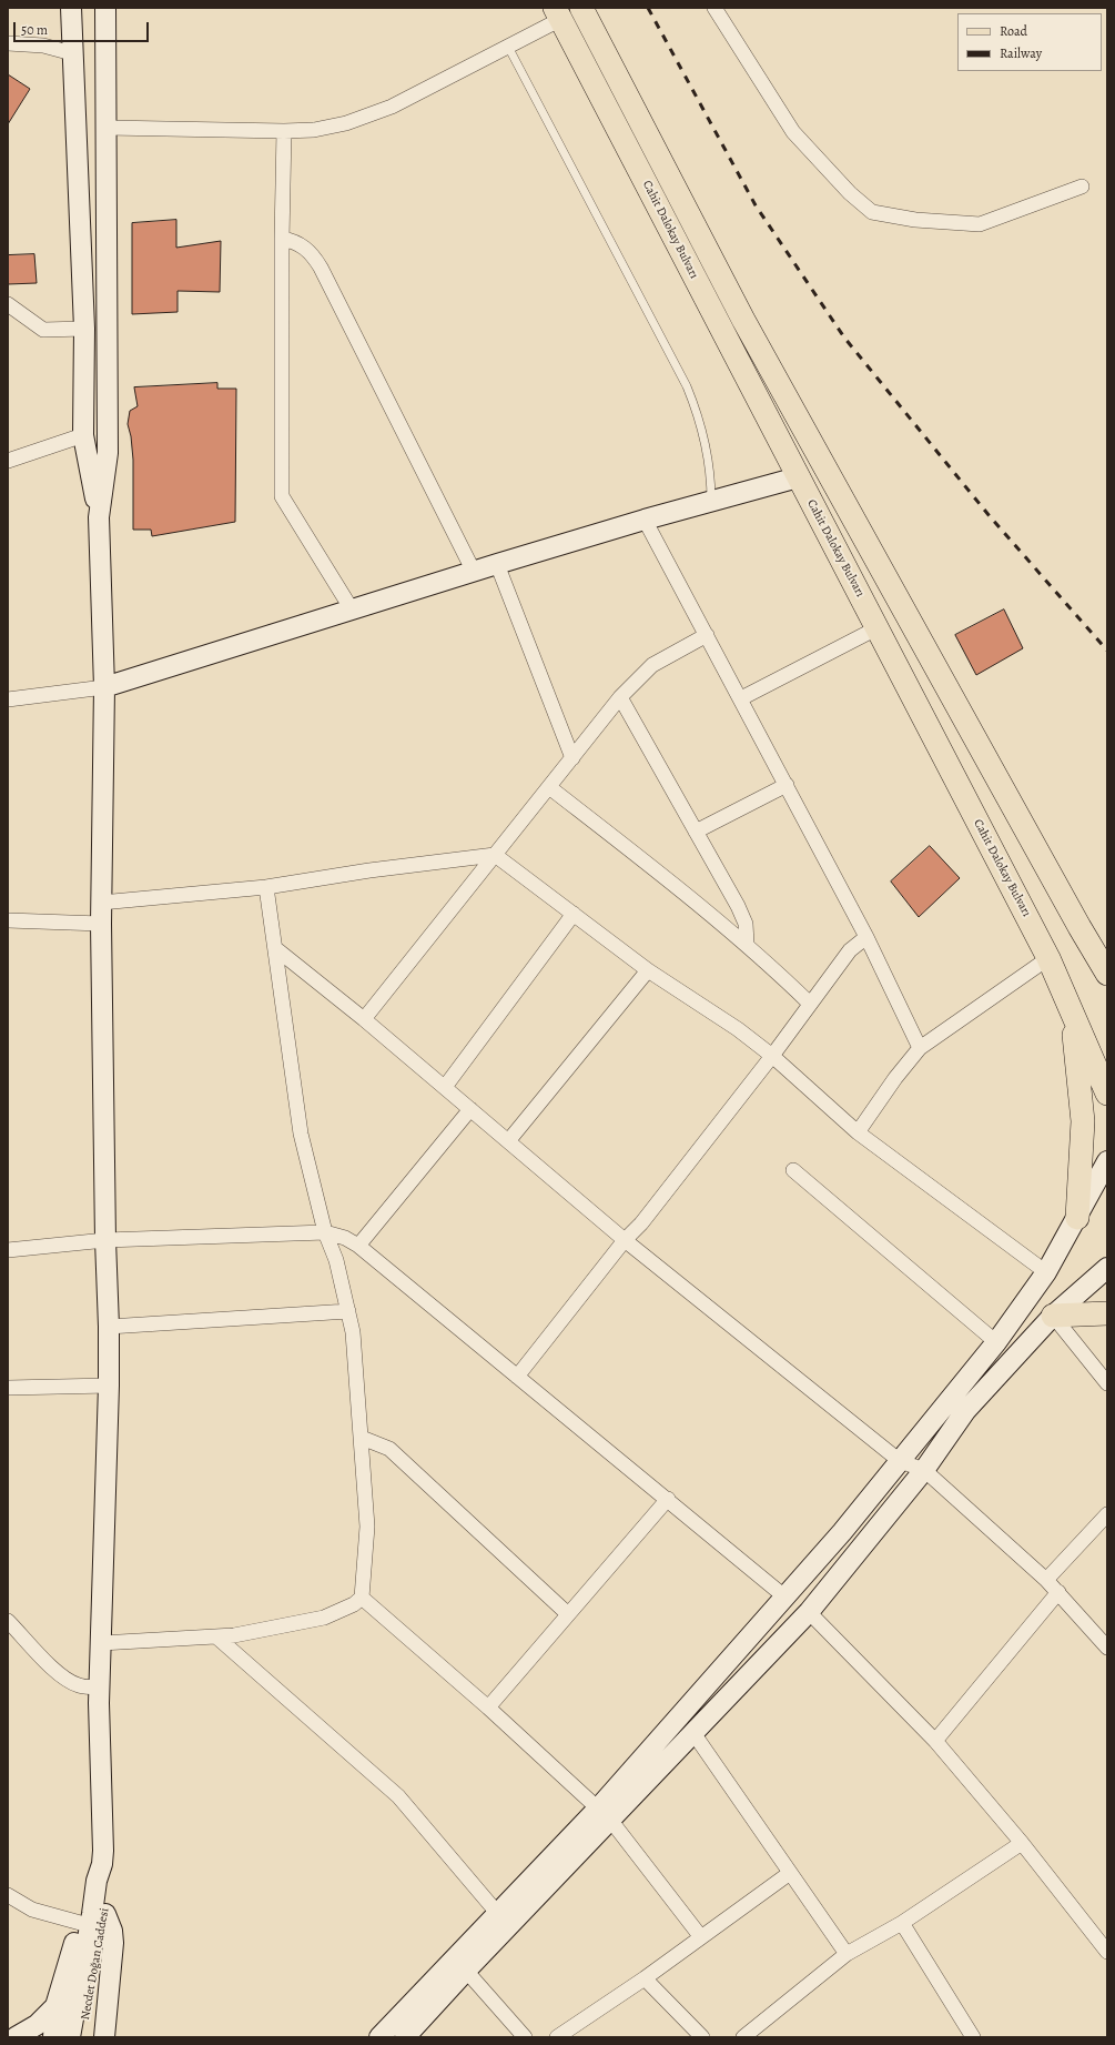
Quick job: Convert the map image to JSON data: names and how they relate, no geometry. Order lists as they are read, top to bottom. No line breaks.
{"streets":{"main road":["Cahit Dalokay Bulvarı"],"street":["Necdet Doğan Caddesi"]},"legend":["Road","Railway"],"scale_bar":"50 m"}
